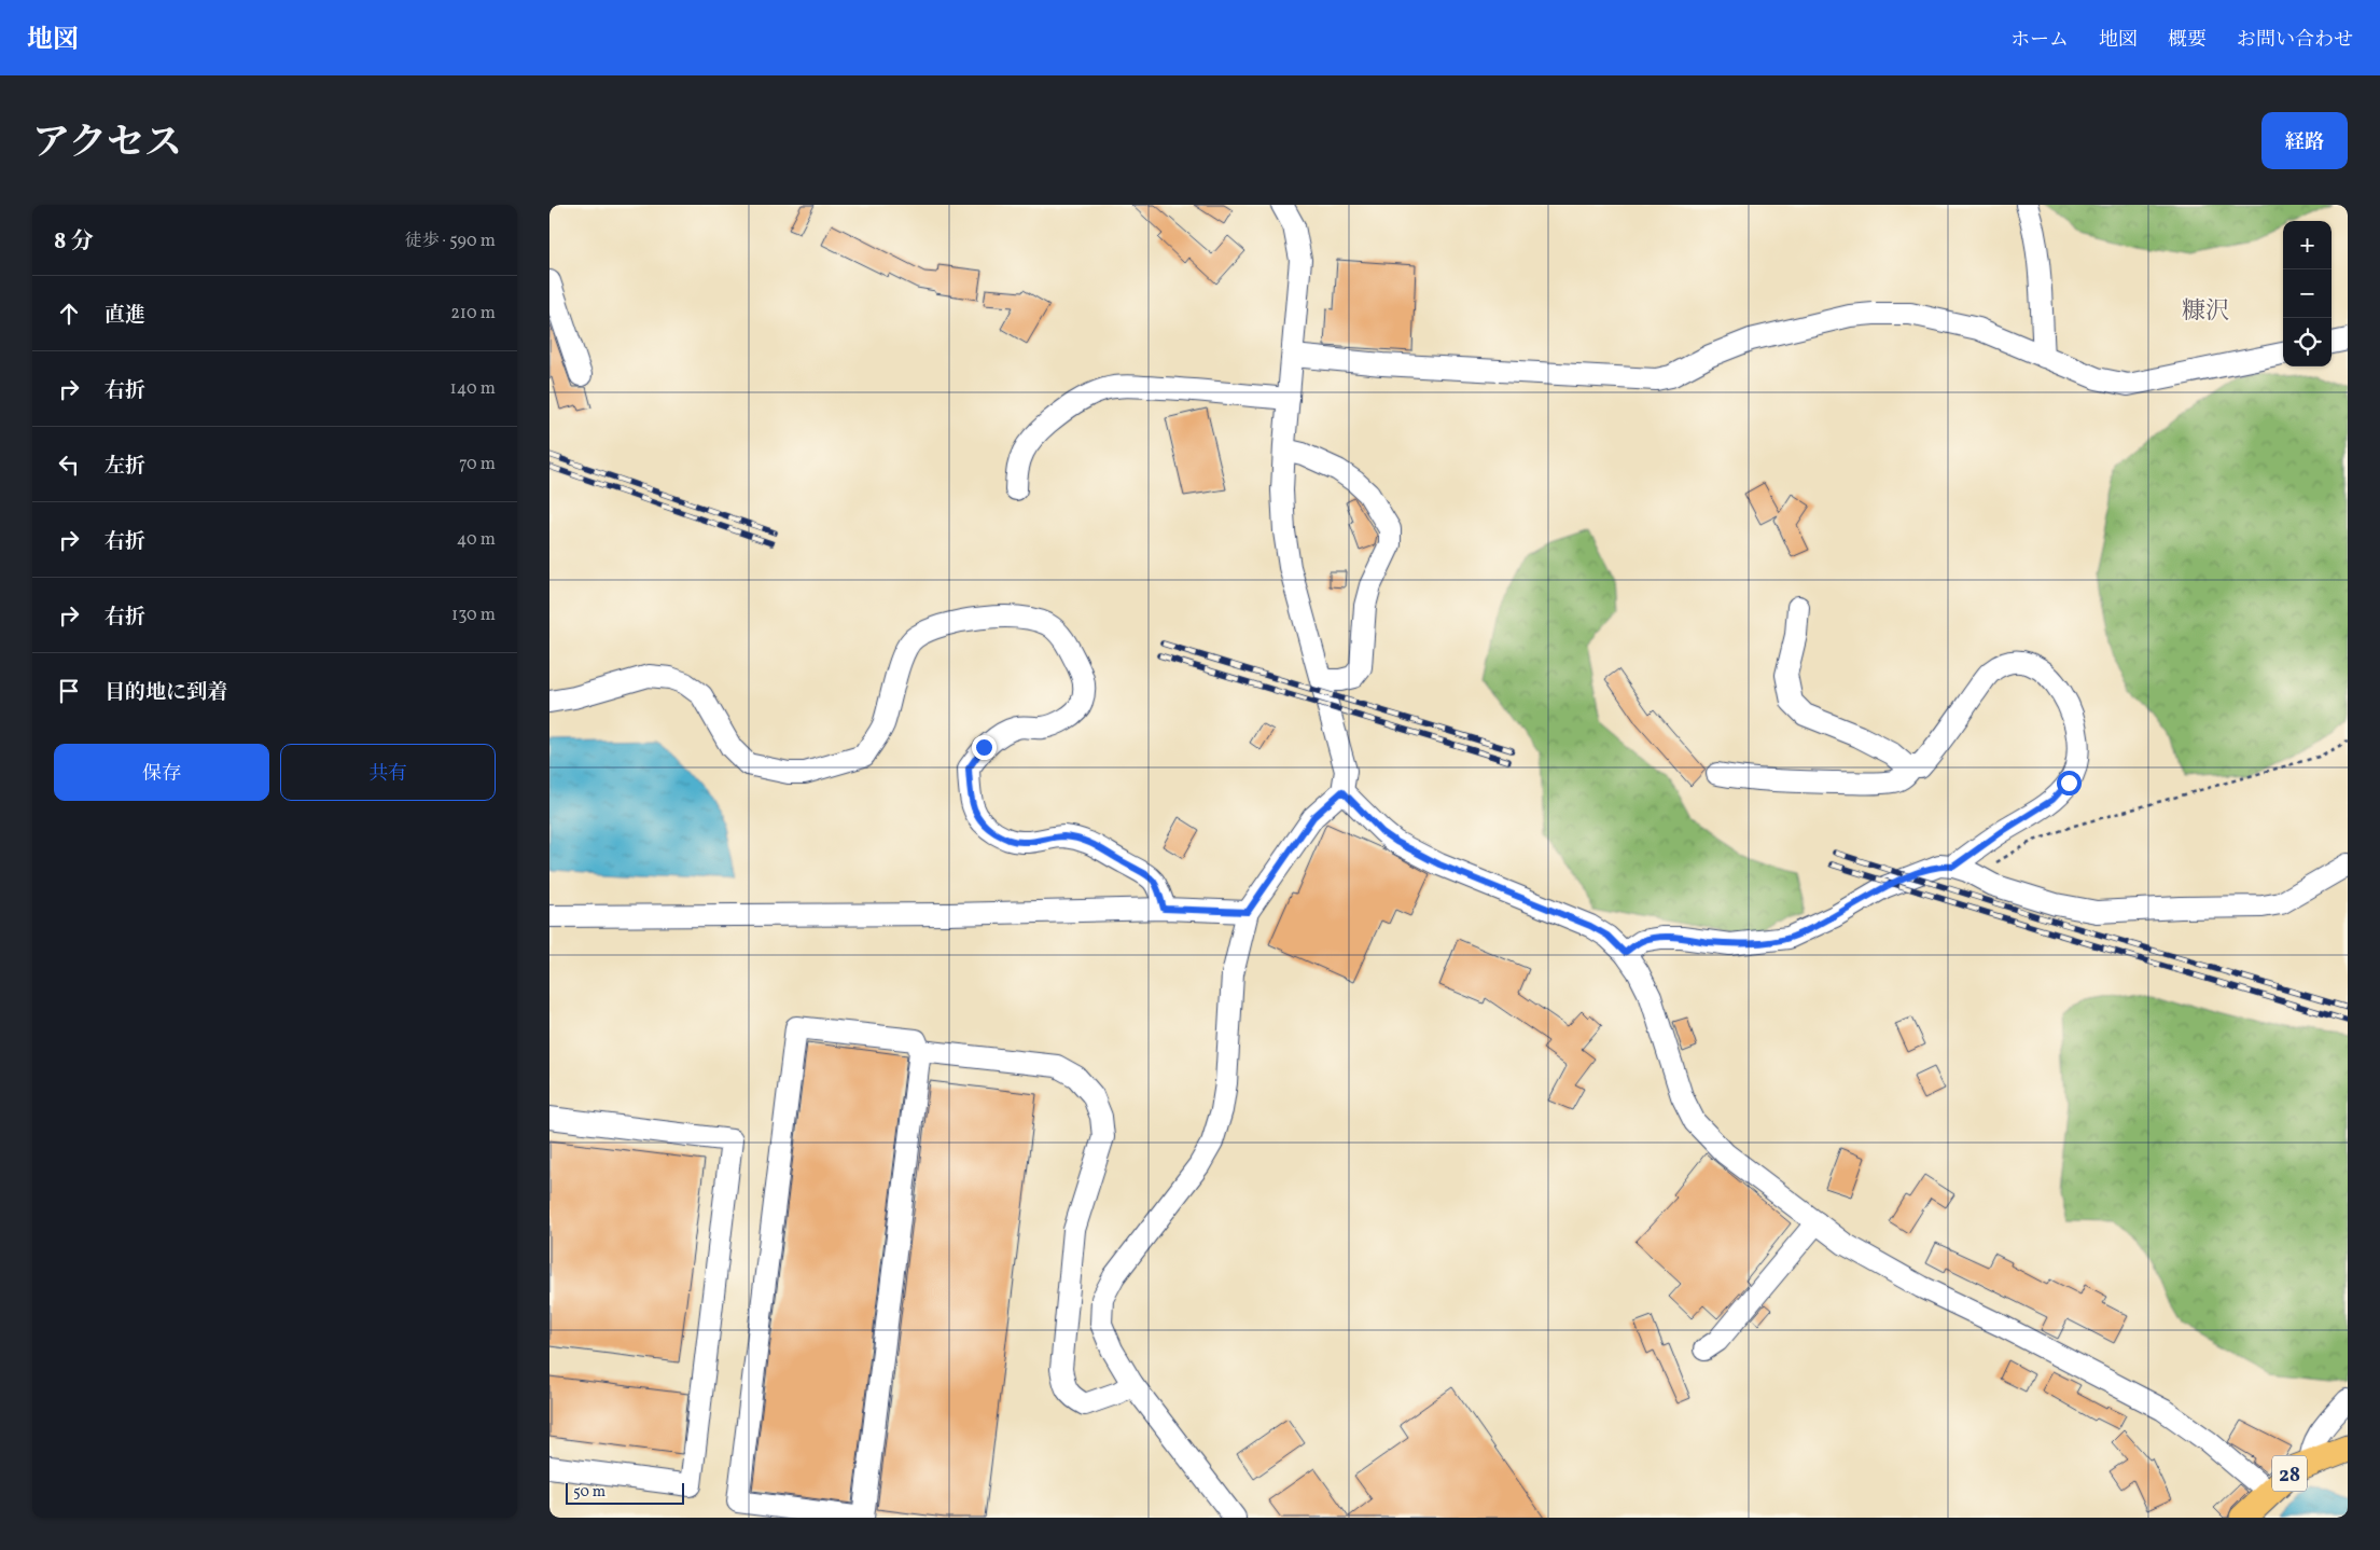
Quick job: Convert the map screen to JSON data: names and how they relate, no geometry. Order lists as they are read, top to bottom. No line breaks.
{"streets":{"main road":["28"]},"districts":["糠沢"],"scale_bar":"50 m","page":{"header":"地図","nav":["ホーム","地図","概要","お問い合わせ"],"title":"アクセス","buttons":["経路",["保存","共有"]],"heading":["8 分","徒歩 · 590 m"],"map_buttons":["+","−"],"list":[["直進","210 m"],["右折","140 m"],["左折","70 m"],["右折","40 m"],["右折","130 m"],"目的地に到着"],"scale":"50 m"}}
